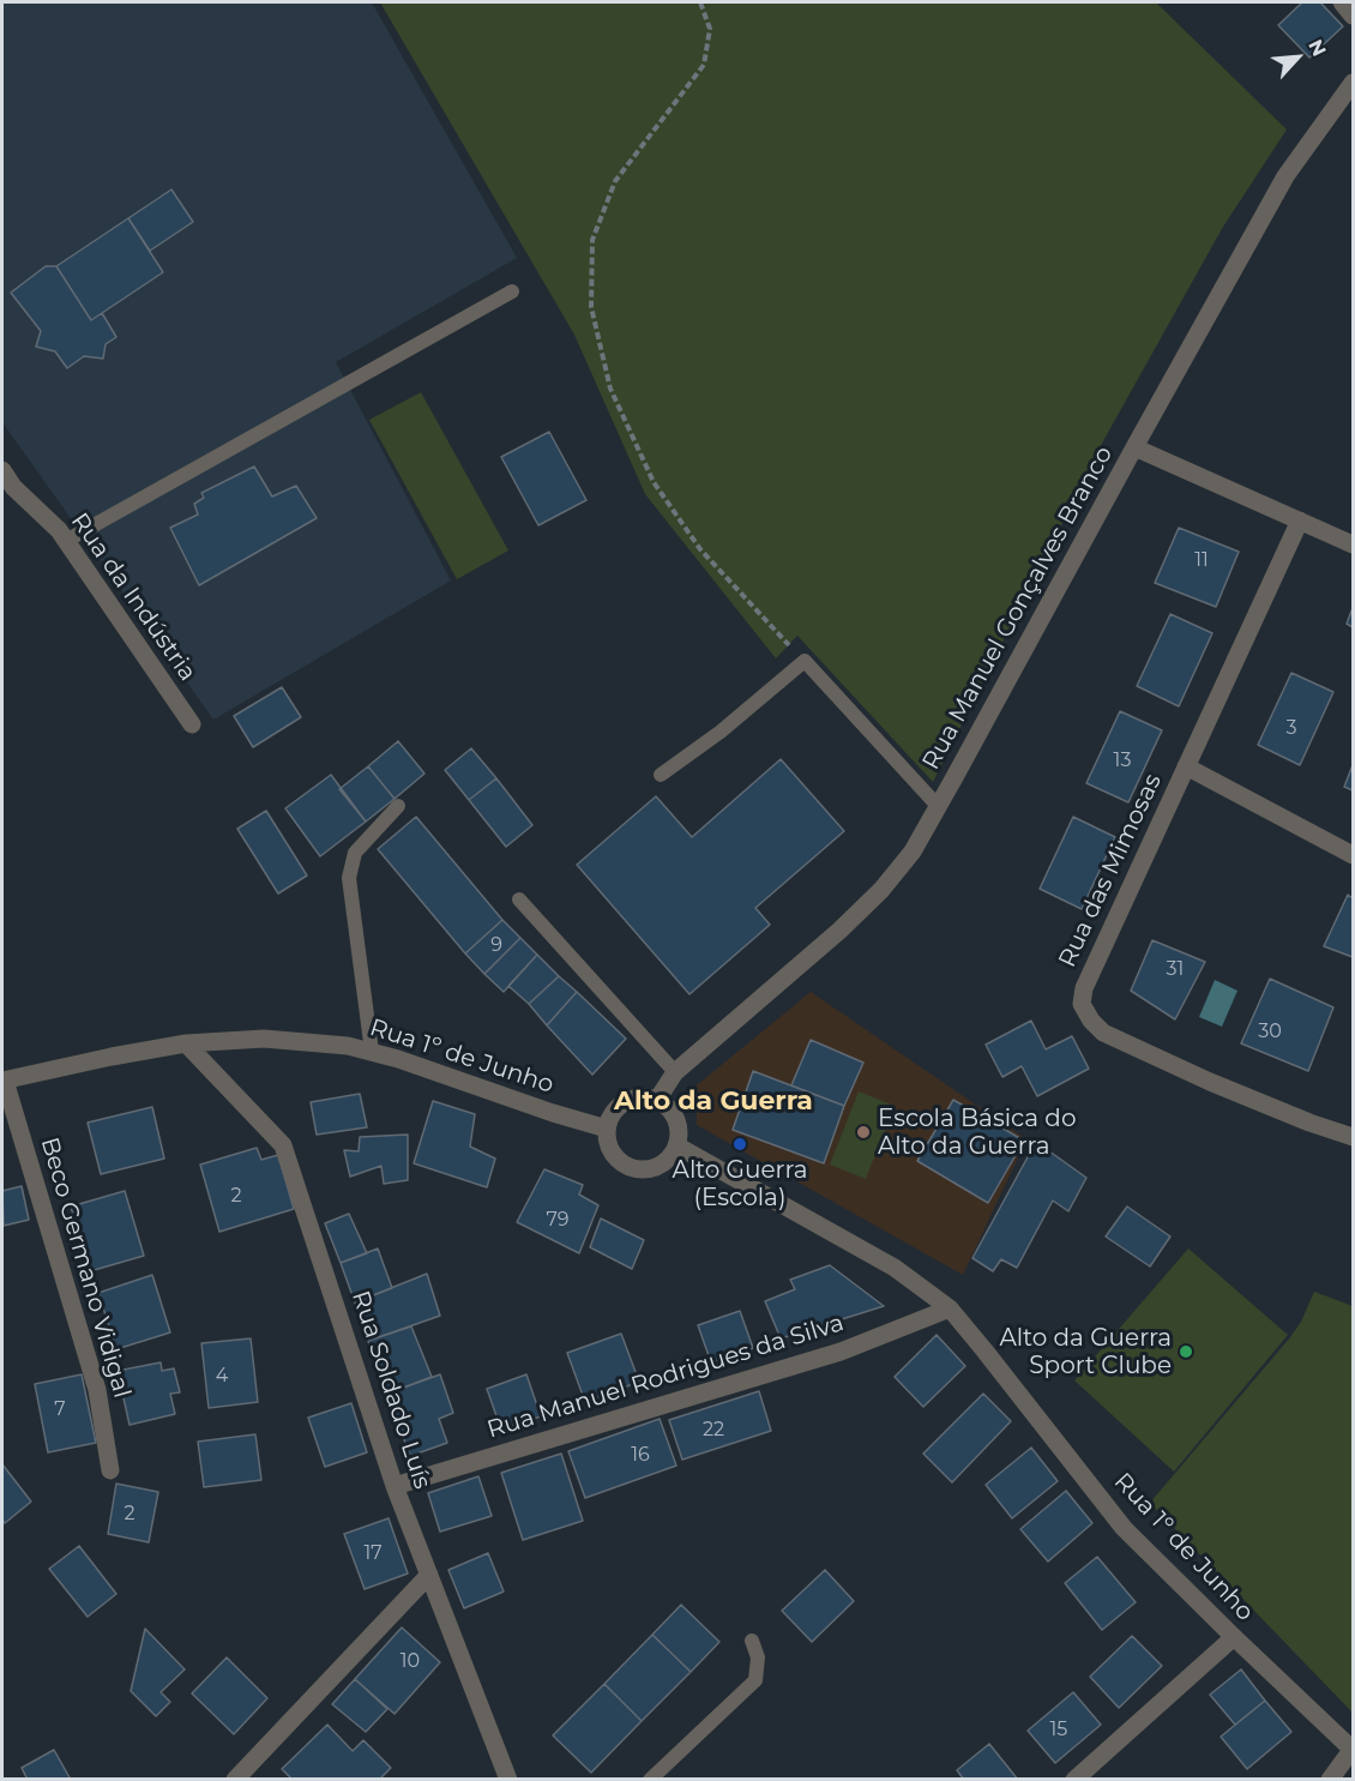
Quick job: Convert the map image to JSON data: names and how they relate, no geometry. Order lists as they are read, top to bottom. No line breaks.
{"streets":{"street":["Rua da Indústria","Rua Manuel Gonçalves Branco","Rua das Mimosas","Rua 1º de Junho","Beco Germano Vidigal","Rua Manuel Rodrigues da Silva","Rua Soldado Luís"]},"crossings":[["Rua Manuel Gonçalves Branco","Rua 1º de Junho"],["Rua 1º de Junho","Beco Germano Vidigal"],["Rua 1º de Junho","Rua Manuel Rodrigues da Silva"],["Rua 1º de Junho","Rua Soldado Luís"],["Rua Manuel Rodrigues da Silva","Rua Soldado Luís"]],"districts":["Alto da Guerra"],"places":["Escola Básica do Alto da Guerra","Alto Guerra (Escola)","Alto da Guerra Sport Clube"],"house_numbers":["11","3","13","9","31","30","2","79","4","7","22","16","2","17","10","15"],"north":"top right"}
